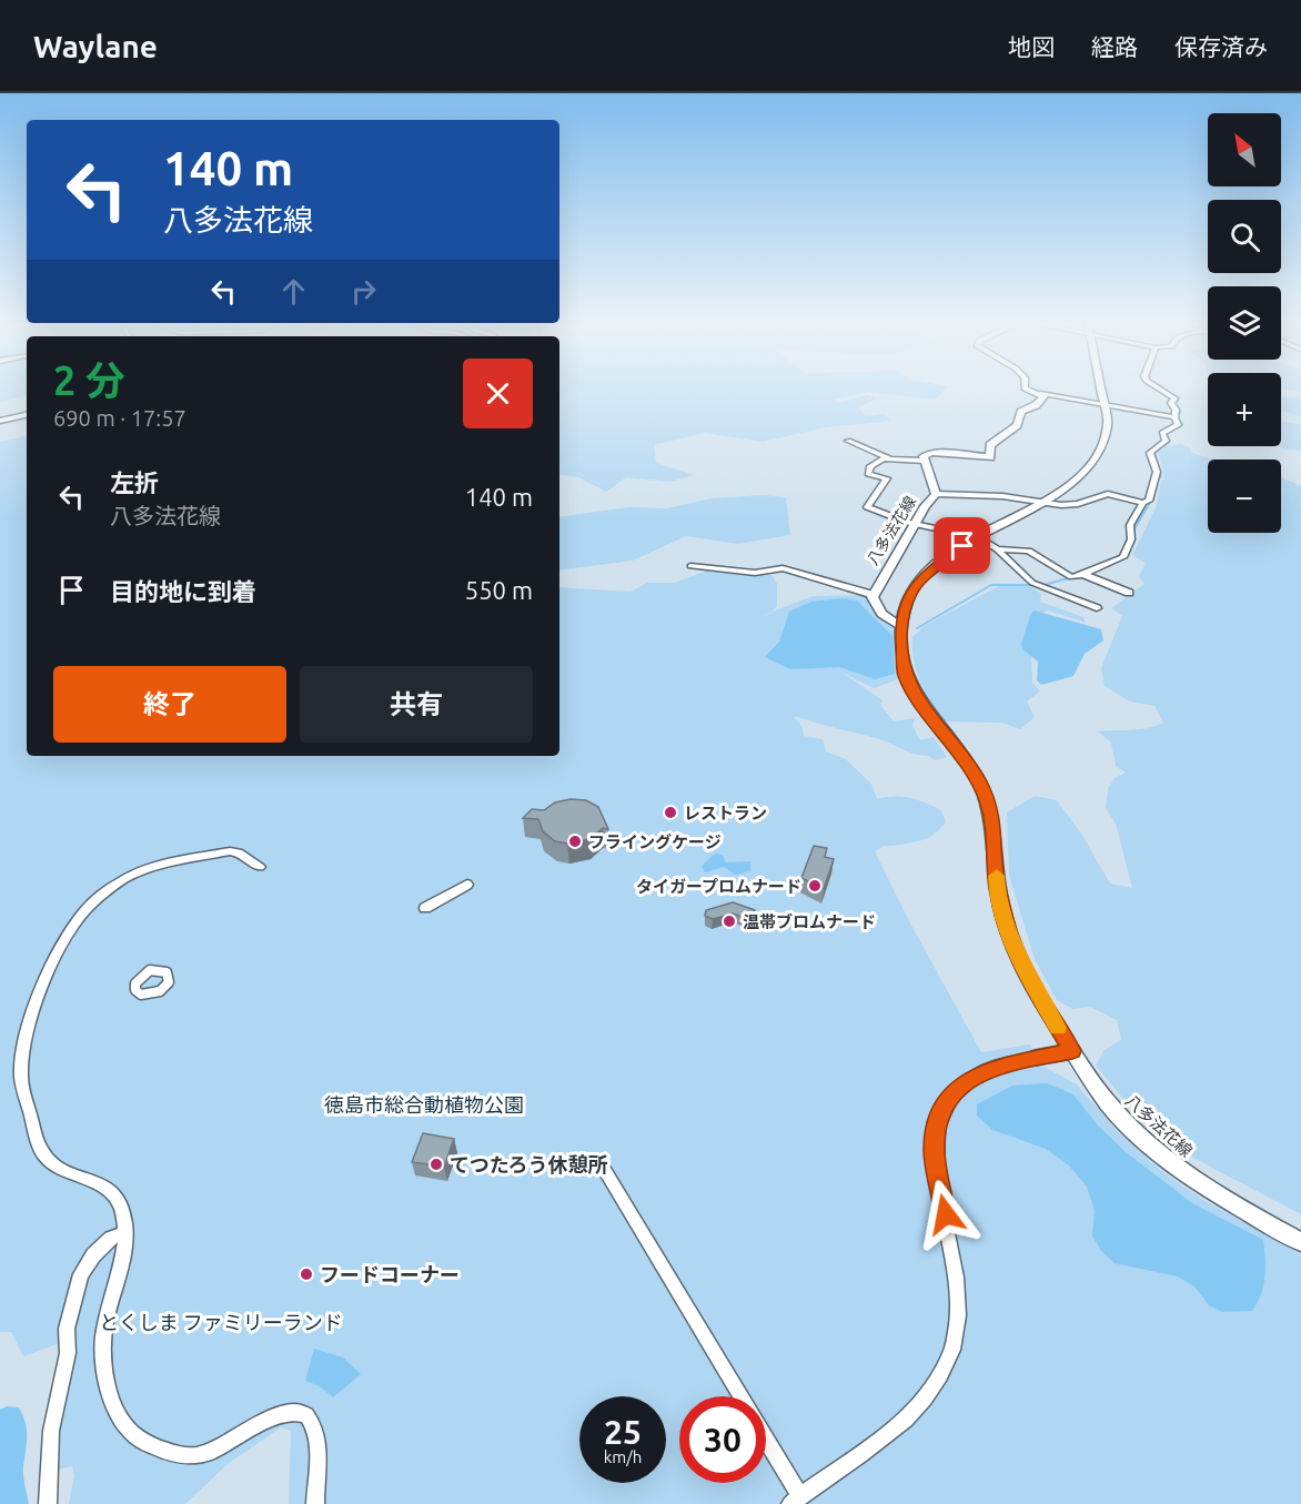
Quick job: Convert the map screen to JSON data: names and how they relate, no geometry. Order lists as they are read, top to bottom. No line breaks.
{"streets":{"main road":["八多法花線"]},"parks":["徳島市総合動植物公園","とくしま ファミリーランド"],"places":["レストラン","フライングケージ","タイガープロムナード","温帯ブロムナード","てつたろう休憩所","フードコーナー"],"north":"top left","page":{"header":"Waylane","nav":["地図","経路","保存済み"],"map_buttons":["+","−"],"turn":["140 m","八多法花線"],"heading":["2 分","690 m · 17:57"],"list":[{"name":"左折","note":"八多法花線","value":"140 m"},{"name":"目的地に到着","value":"550 m"}],"buttons":["終了","共有"],"speed":"25 km/h","limit":"30"}}
